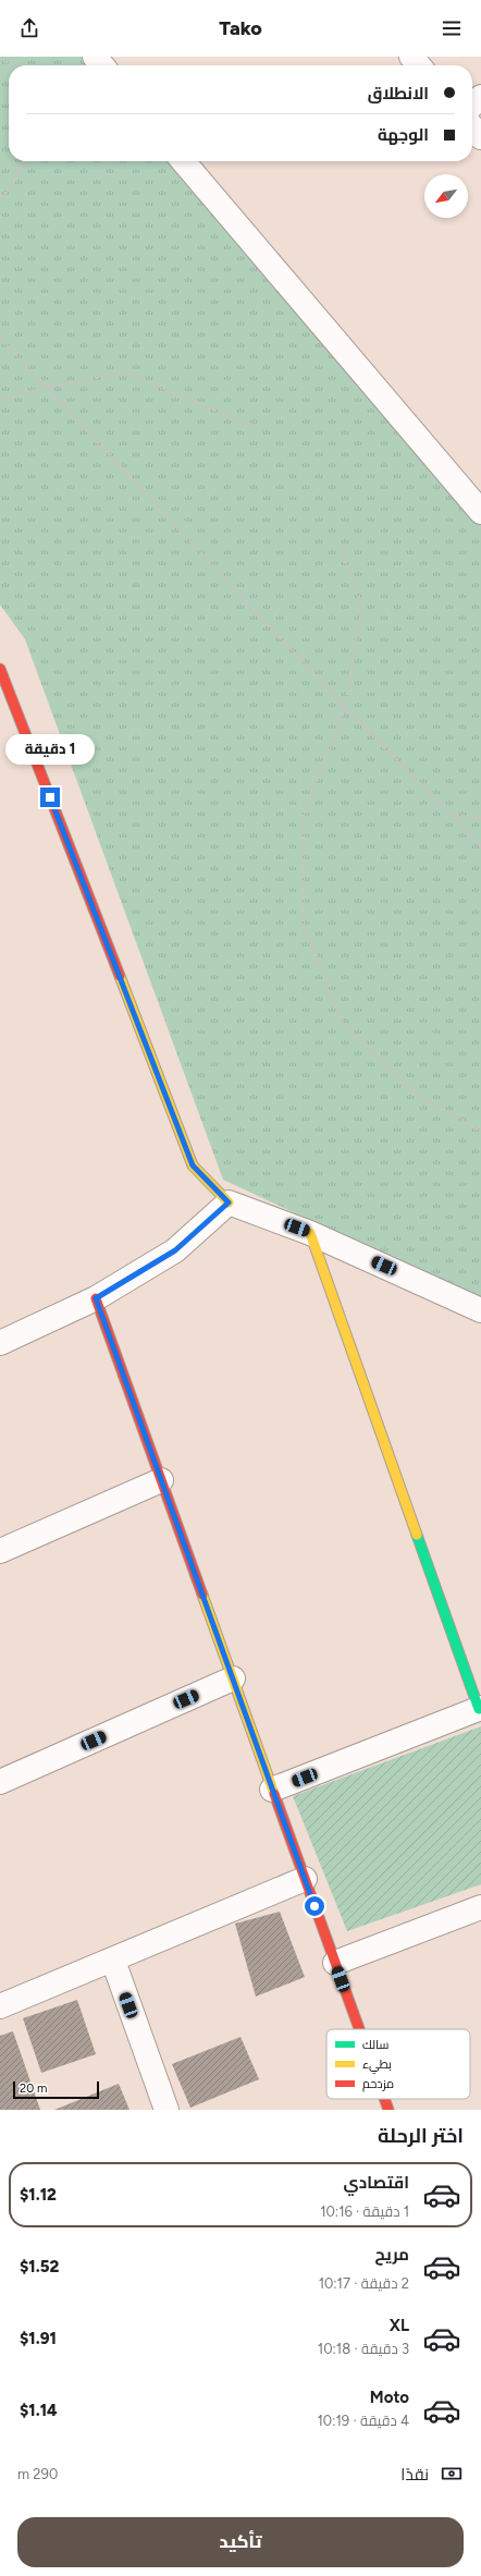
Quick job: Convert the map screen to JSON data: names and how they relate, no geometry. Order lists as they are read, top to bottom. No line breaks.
{"legend":["سالك","بطيء","مزدحم"],"scale_bar":"20 m","north":"bottom left","page":{"header":"Tako","banner":["الانطلاق","الوجهة"],"bubble":"1 دقيقة","scale":"20 m","heading":"اختر الرحلة","list":[{"name":"اقتصادي","note":"1 دقيقة · 10:16","value":"$1.12"},{"name":"مريح","note":"2 دقيقة · 10:17","value":"$1.52"},{"name":"XL","note":"3 دقيقة · 10:18","value":"$1.91"},{"name":"Moto","note":"4 دقيقة · 10:19","value":"$1.14"}],"pay":["نقدًا","290 m"],"buttons":"تأكيد"}}
